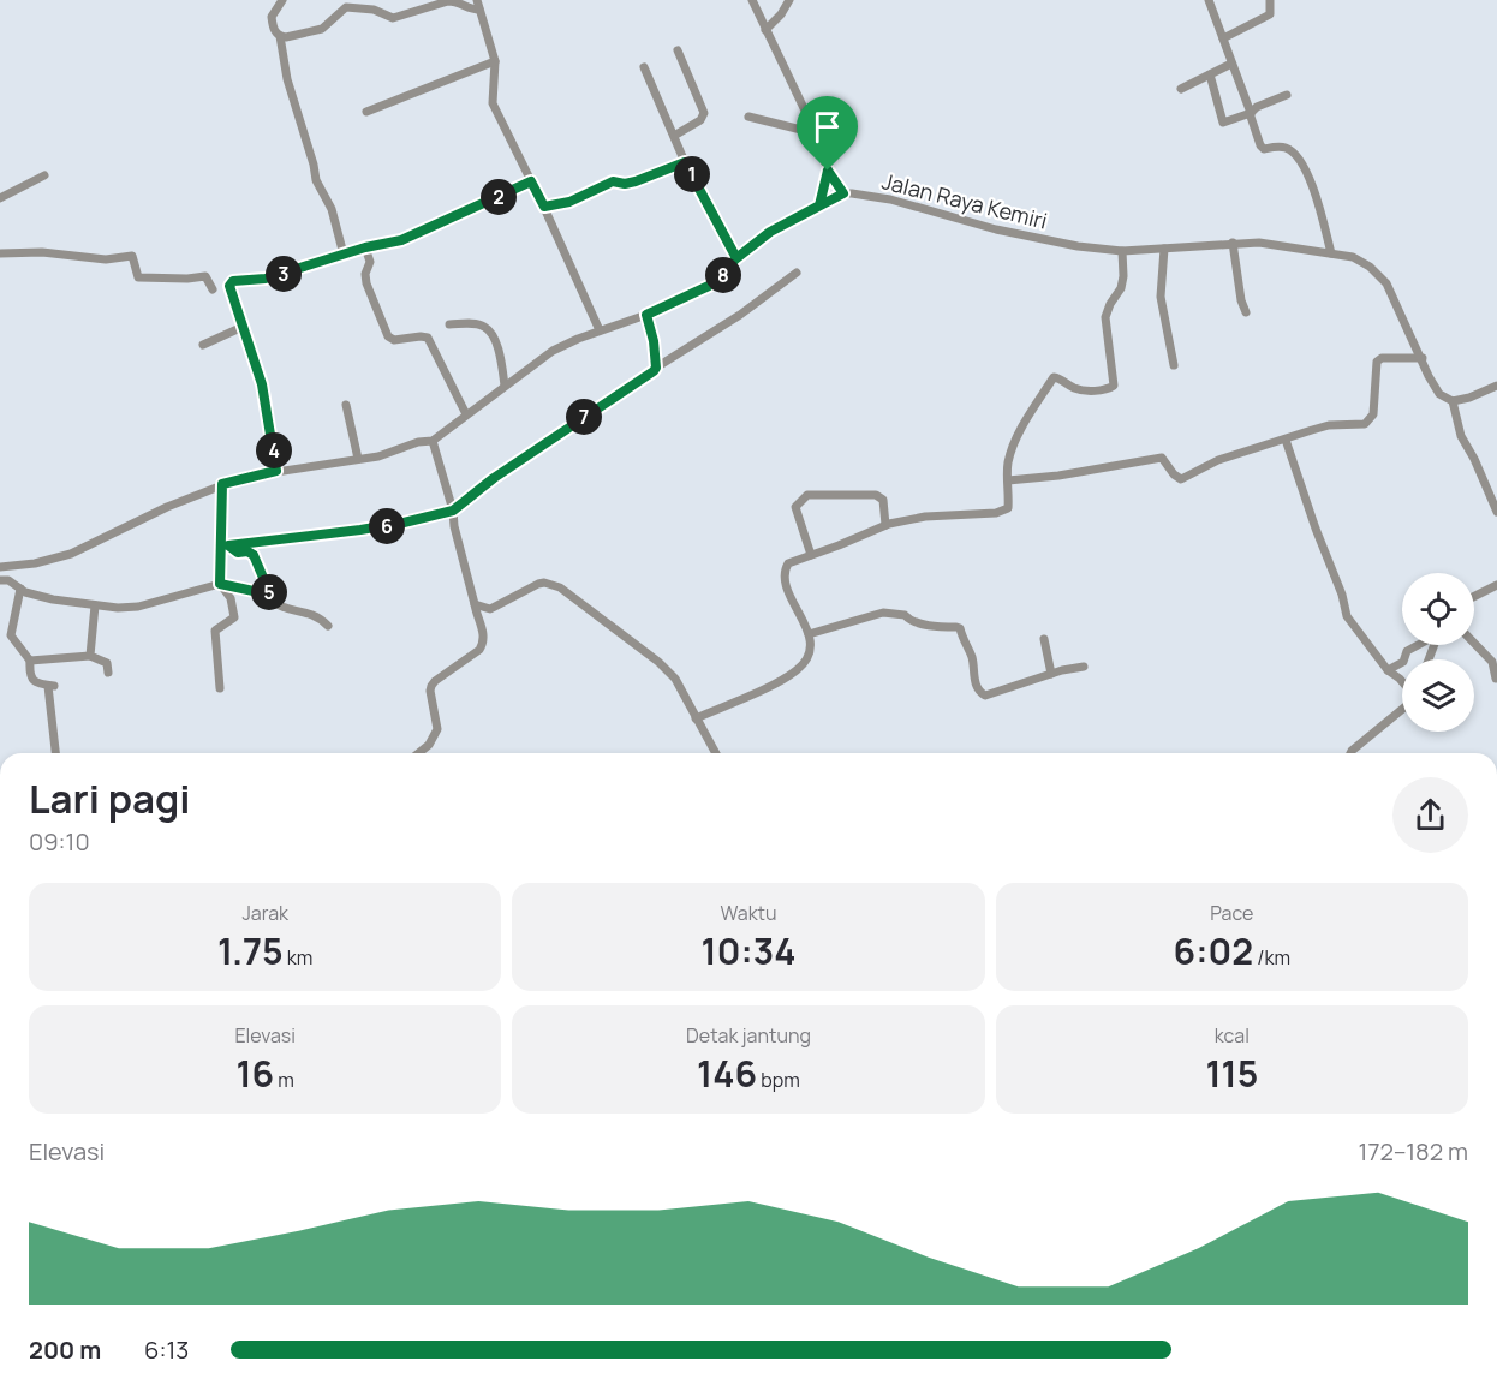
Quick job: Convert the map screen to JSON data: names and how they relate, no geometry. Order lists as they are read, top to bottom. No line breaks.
{"streets":{"street":["Jalan Raya Kemiri"]},"page":{"pins":["1","2","3","8","7","4","6","5"],"heading":["Lari pagi","09:10"],"stats":[["Jarak","1.75 km"],["Waktu","10:34"],["Pace","6:02 /km"],["Elevasi","16 m"],["Detak jantung","146 bpm"],["kcal","115"]],"chart":["Elevasi","172–182 m"],"list":[{"name":"200 m","note":"6:13"}]}}
